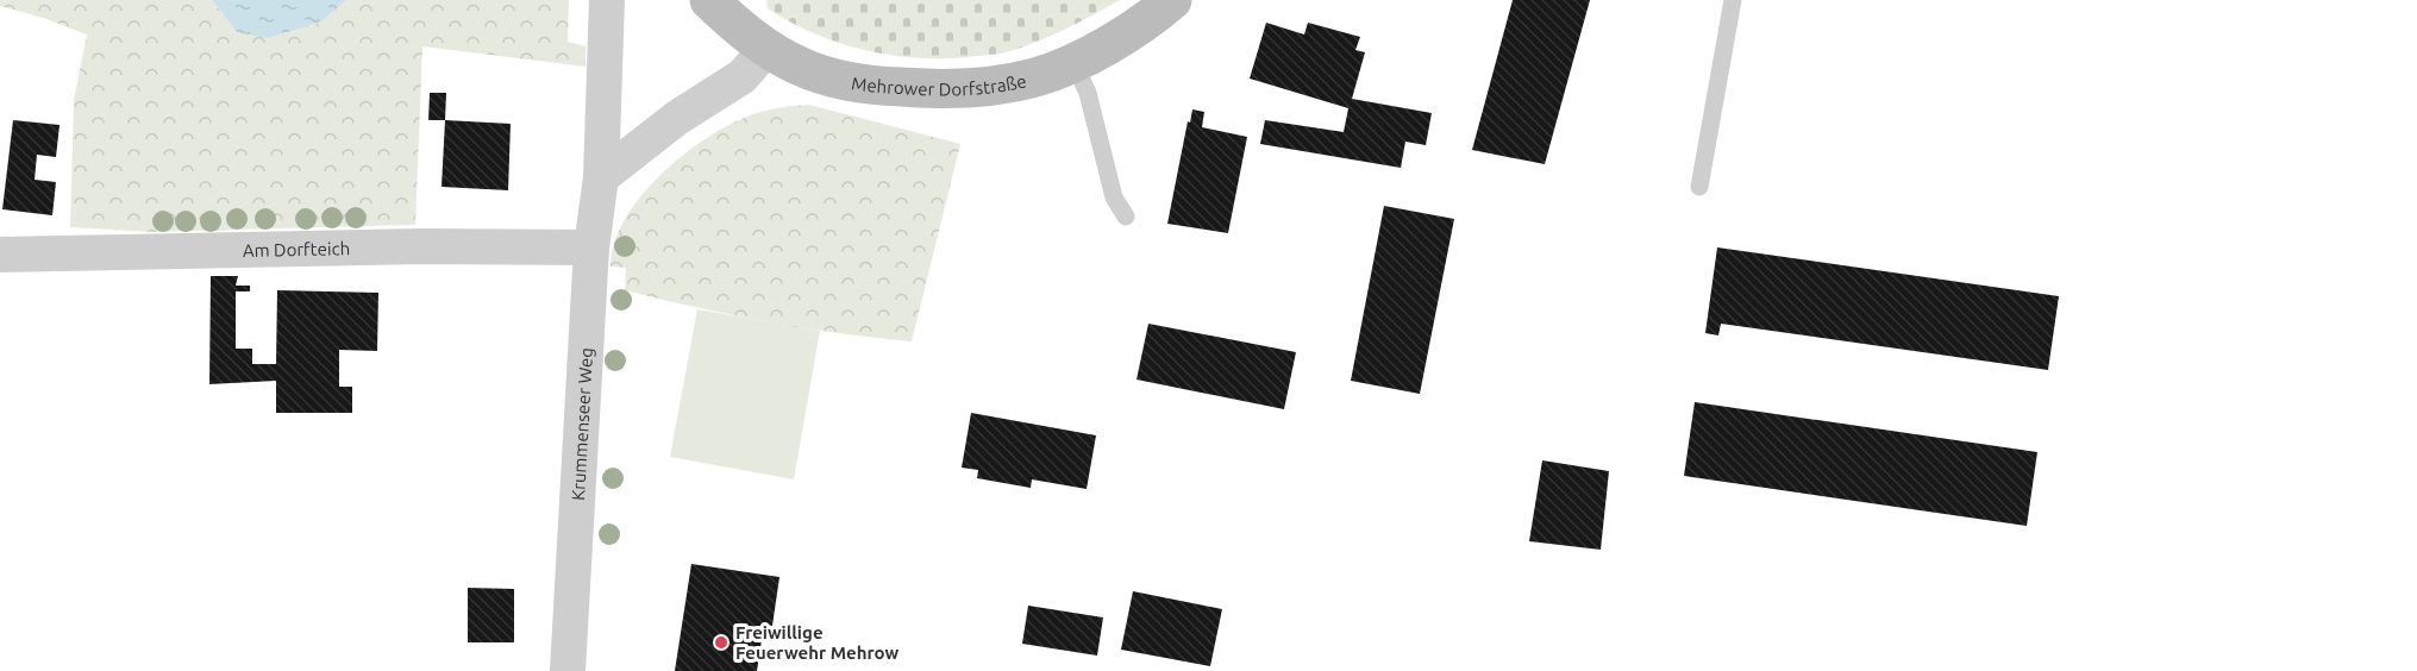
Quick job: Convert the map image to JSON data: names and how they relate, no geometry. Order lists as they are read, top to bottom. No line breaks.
{"streets":{"main road":["Mehrower Dorfstraße"],"street":["Am Dorfteich","Krummenseer Weg"]},"crossings":[["Am Dorfteich","Krummenseer Weg"]],"places":["Freiwillige Feuerwehr Mehrow"]}
